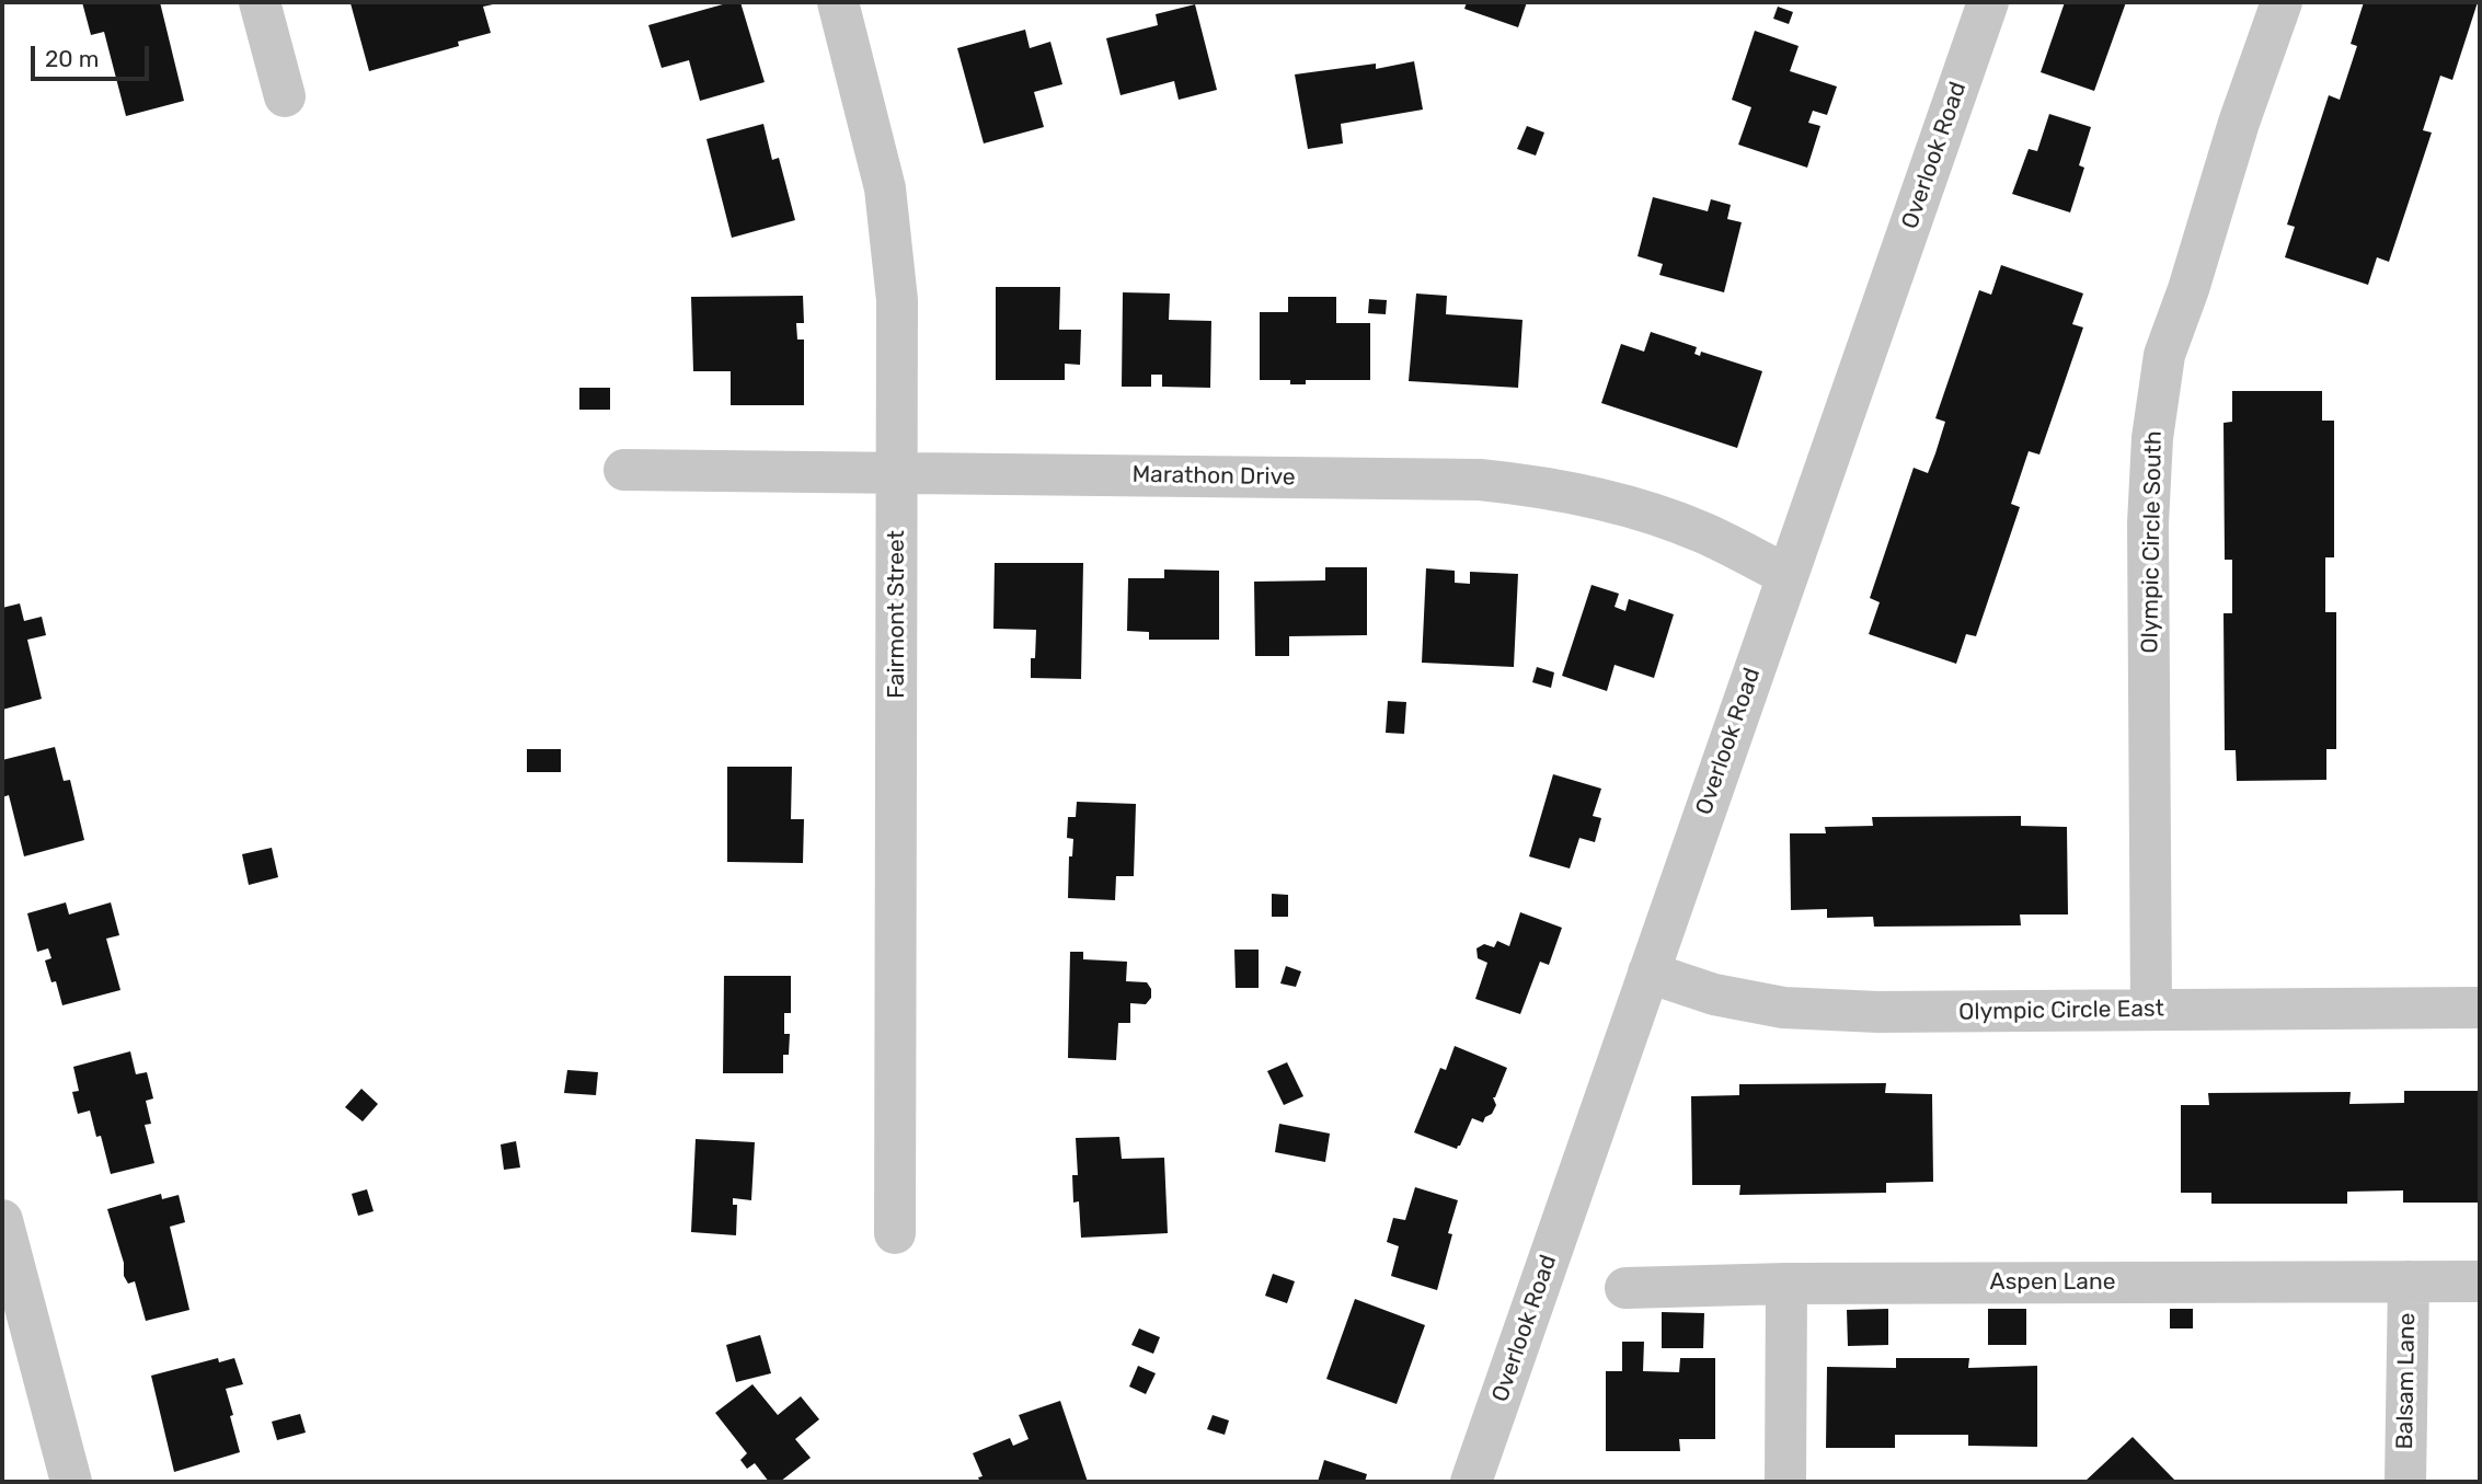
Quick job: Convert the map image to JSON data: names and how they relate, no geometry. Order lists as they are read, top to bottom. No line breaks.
{"streets":{"street":["Overlook Road","Marathon Drive","Olympic Circle South","Fairmont Street","Olympic Circle East","Aspen Lane","Balsam Lane"]},"crossings":[["Overlook Road","Marathon Drive"],["Overlook Road","Olympic Circle East"],["Marathon Drive","Fairmont Street"],["Olympic Circle South","Olympic Circle East"],["Aspen Lane","Balsam Lane"]],"scale_bar":"20 m"}
